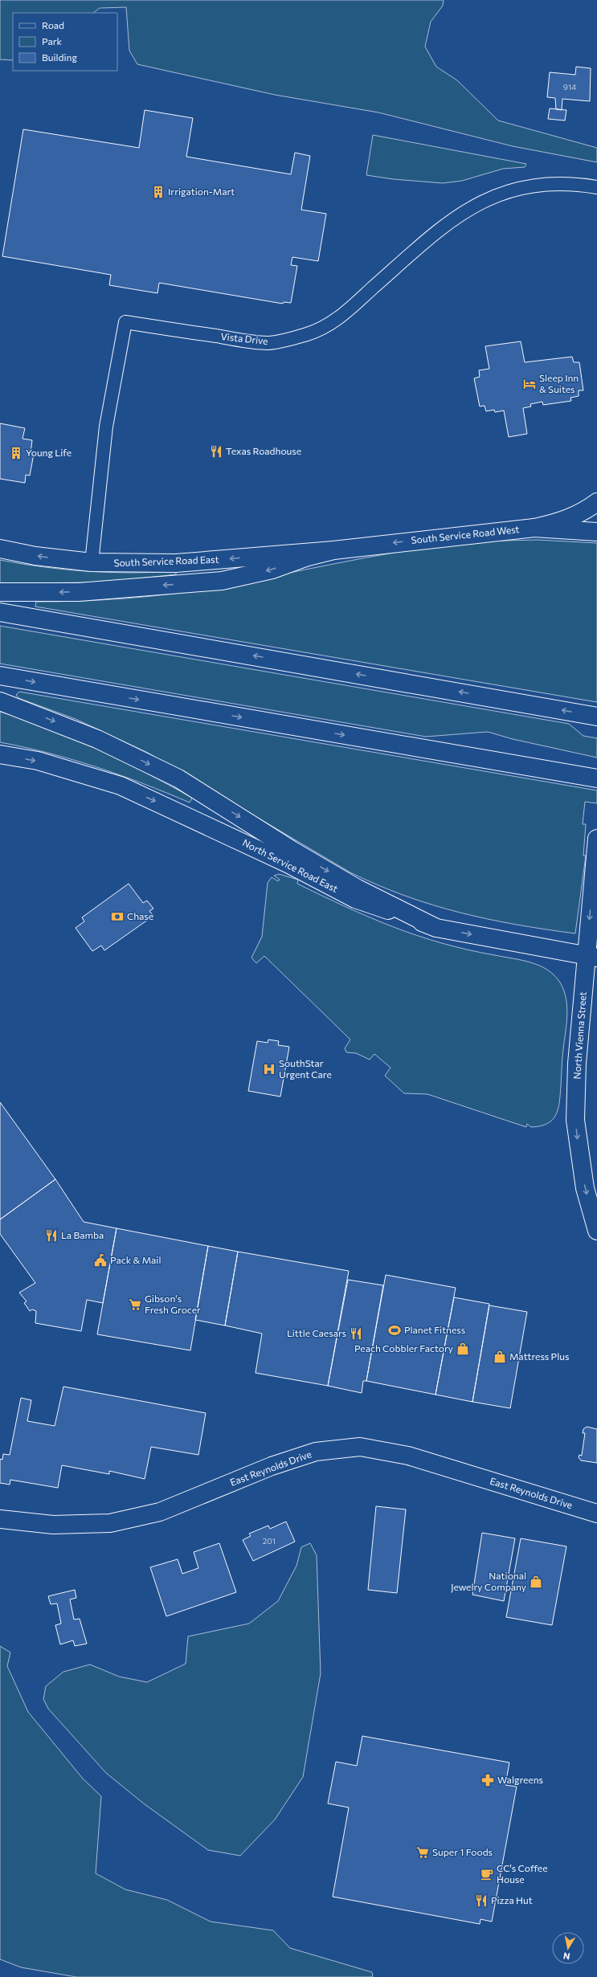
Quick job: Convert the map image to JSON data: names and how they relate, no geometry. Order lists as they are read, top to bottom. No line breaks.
{"streets":{"main road":["South Service Road West","South Service Road East","North Service Road East","North Vienna Street","East Reynolds Drive"],"street":["Vista Drive"]},"crossings":[["Vista Drive","South Service Road East"],["South Service Road West","South Service Road East"],["North Service Road East","North Vienna Street"]],"one_way":["North Vienna Street"],"places":{"building":["Irrigation-Mart","Young Life"],"hotel":["Sleep Inn & Suites"],"restaurant":["Texas Roadhouse","La Bamba","Little Caesars","Pizza Hut"],"bank":["Chase"],"hospital":["SouthStar Urgent Care"],"public building":["Pack & Mail"],"supermarket":["Gibson's Fresh Grocer","Super 1 Foods"],"sports":["Planet Fitness"],"shop":["Peach Cobbler Factory","Mattress Plus","National Jewelry Company"],"pharmacy":["Walgreens"],"cafe":["CC's Coffee House"]},"house_numbers":["914","201"],"legend":["Road","Park","Building"],"north":"bottom"}
